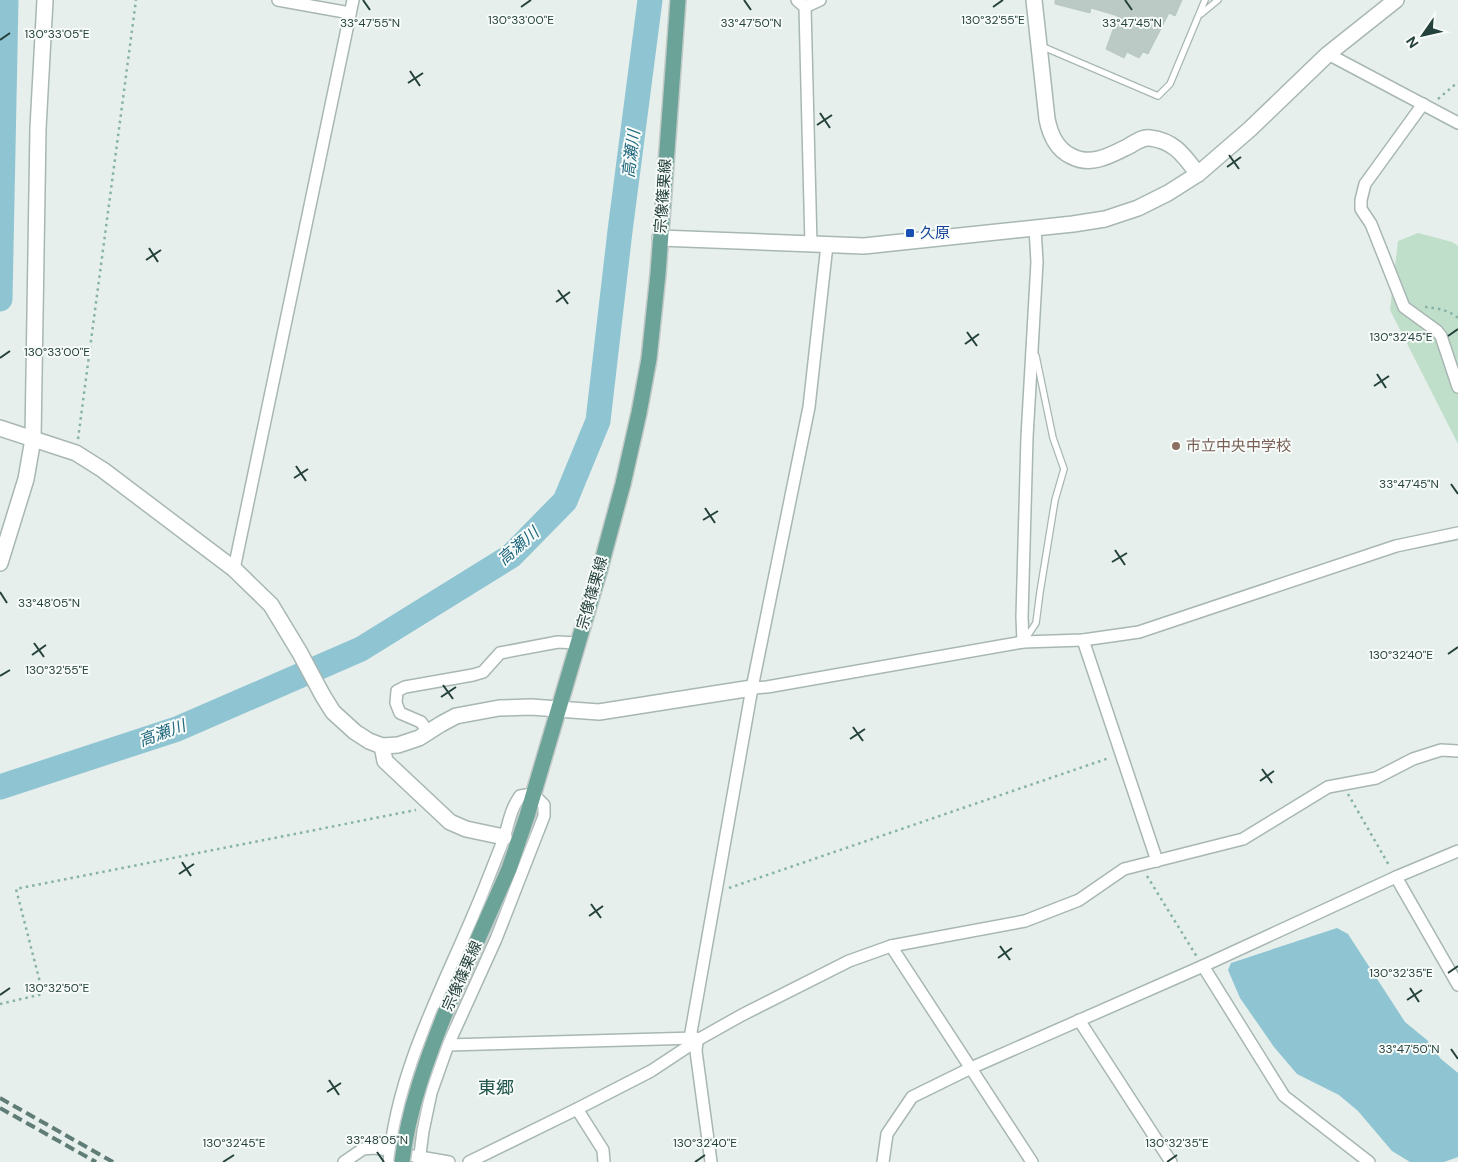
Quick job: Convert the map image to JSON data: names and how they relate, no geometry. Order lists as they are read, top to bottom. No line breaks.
{"streets":{"main road":["宗像篠栗線"]},"districts":["東郷"],"water":["高瀬川"],"places":{"transit":["久原"],"other":["市立中央中学校"]},"north":"bottom left","coordinates":["130°33'00\"E","130°32'55\"E","33°47'55\"N","33°47'50\"N","33°47'45\"N","130°33'05\"E","130°32'45\"E","33°48'05\"N","130°32'40\"E","130°32'35\"E","130°32'50\"E"]}
